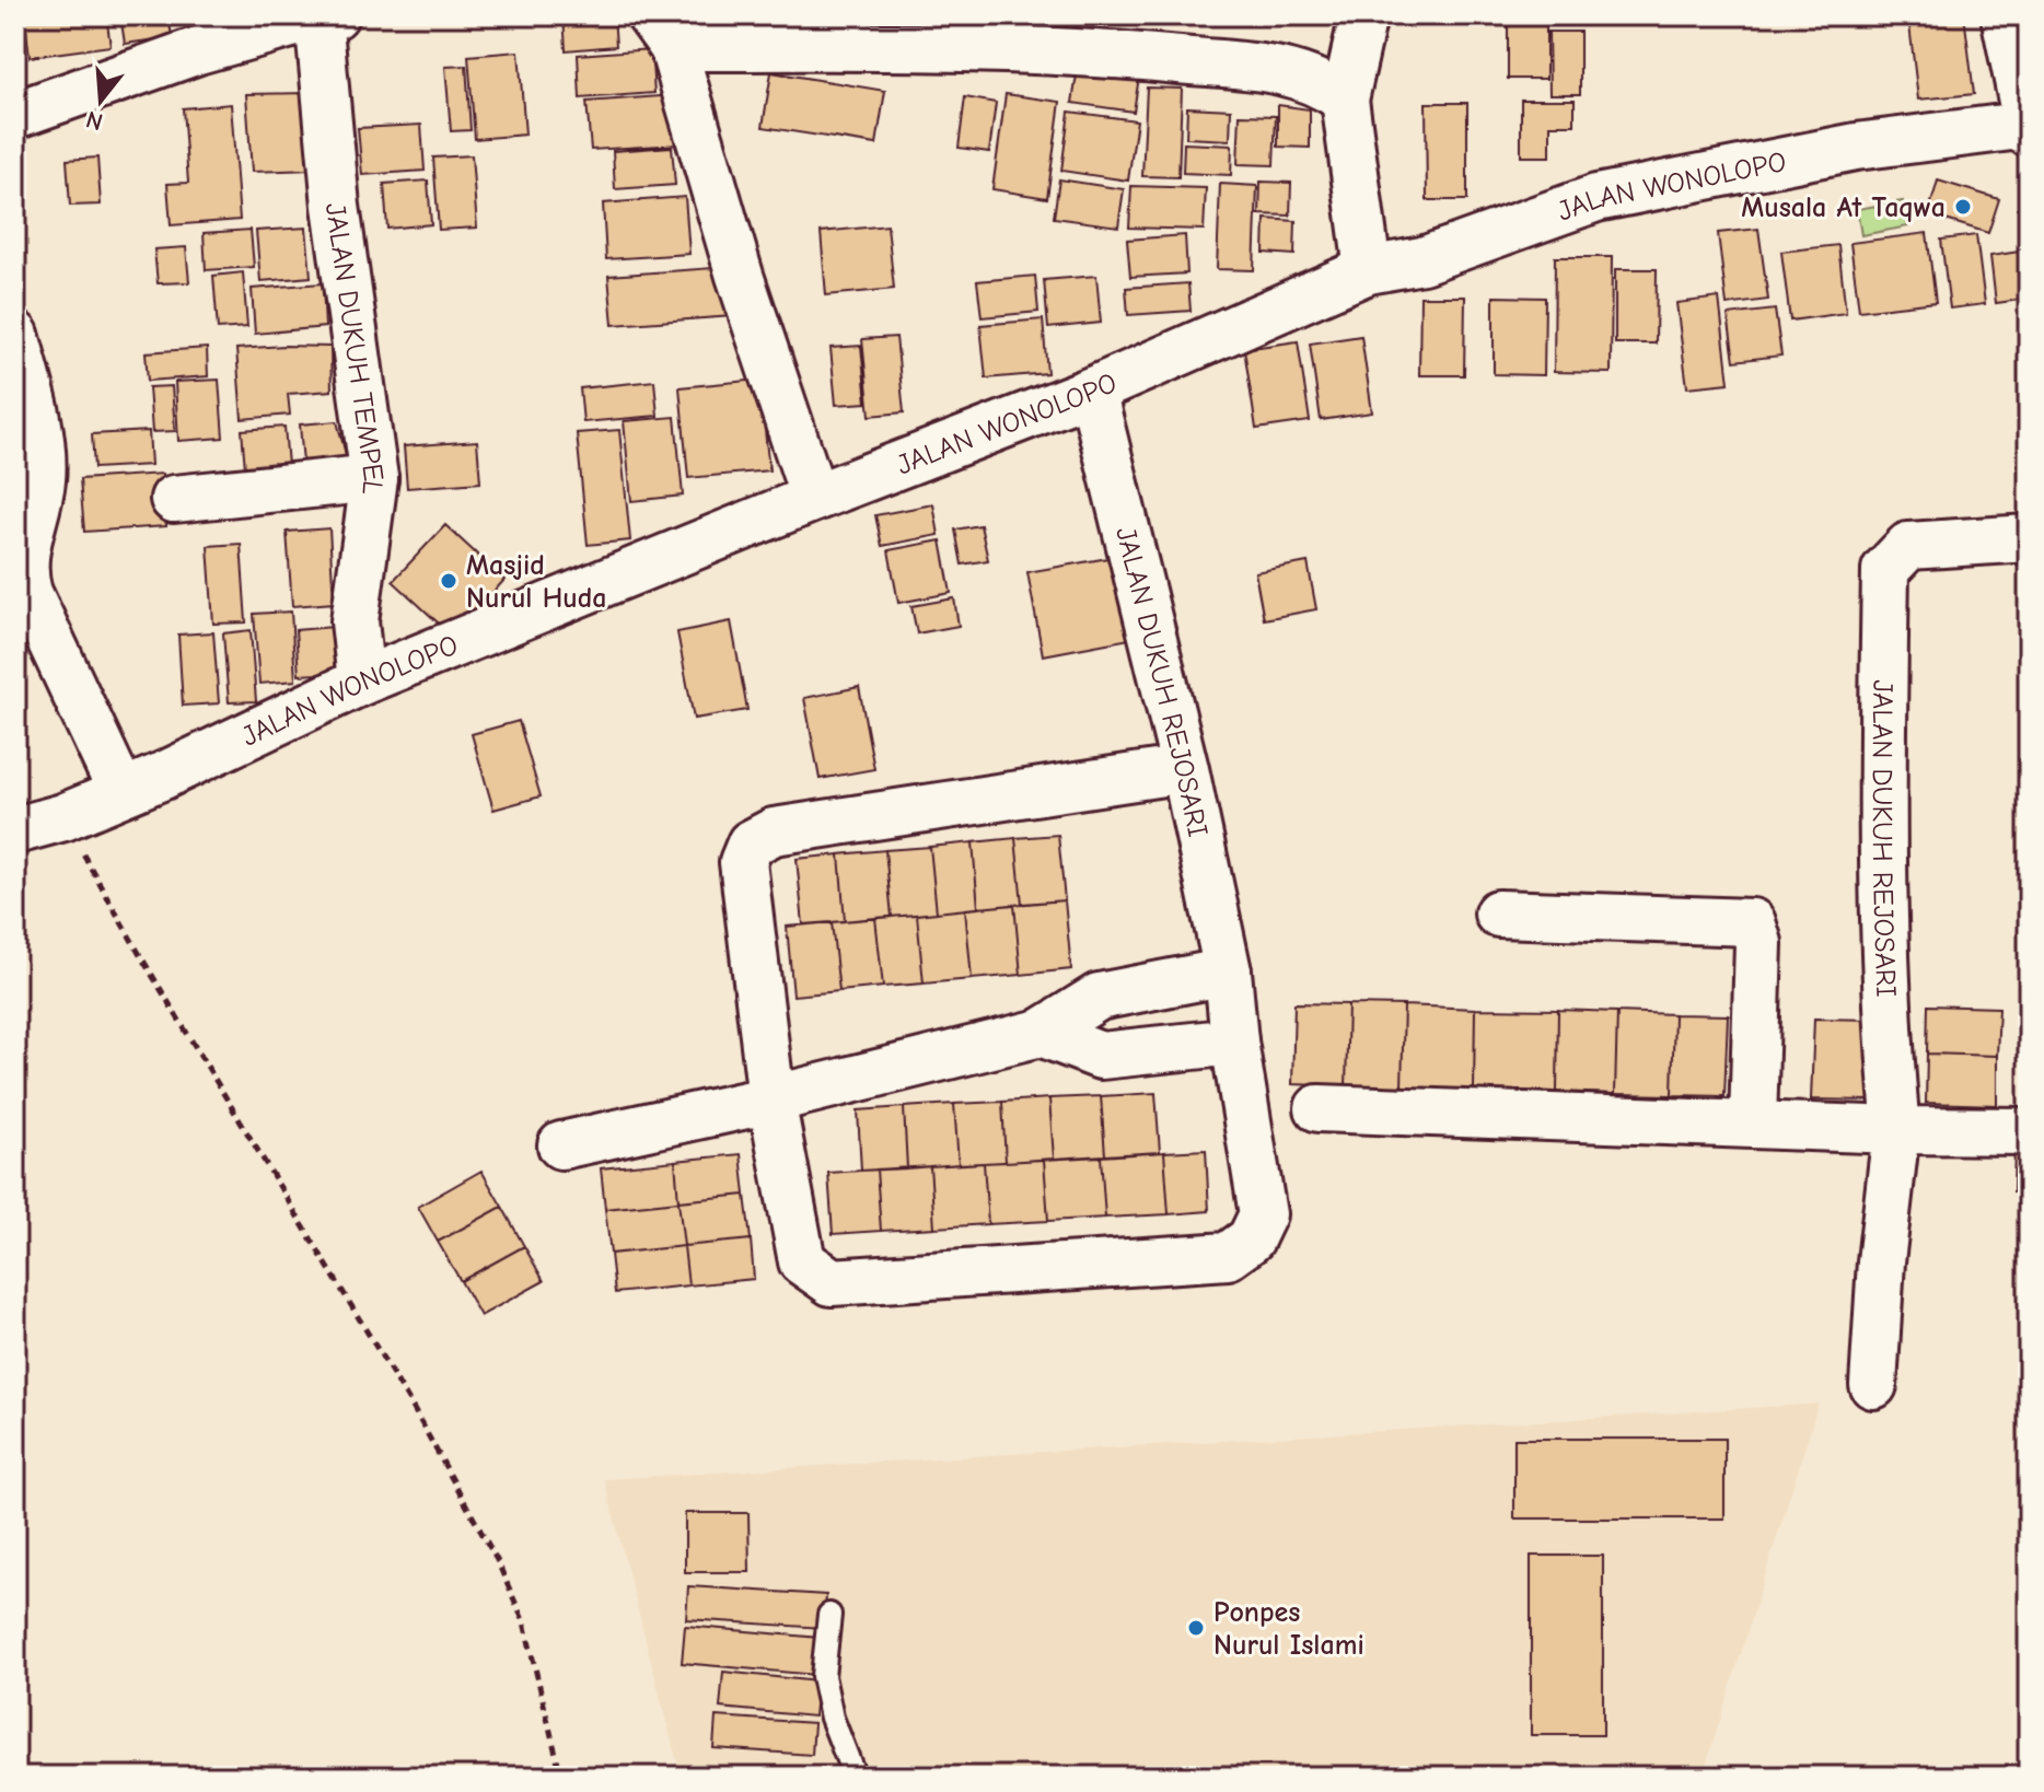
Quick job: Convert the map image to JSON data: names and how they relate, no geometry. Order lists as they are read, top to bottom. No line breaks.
{"streets":{"street":["JALAN WONOLOPO","JALAN DUKUH TEMPEL","JALAN DUKUH REJOSARI"]},"crossings":[["JALAN WONOLOPO","JALAN DUKUH TEMPEL"],["JALAN WONOLOPO","JALAN DUKUH REJOSARI"]],"places":["Musala At Taqwa","Masjid Nurul Huda","Ponpes Nurul Islami"],"north":"bottom"}
